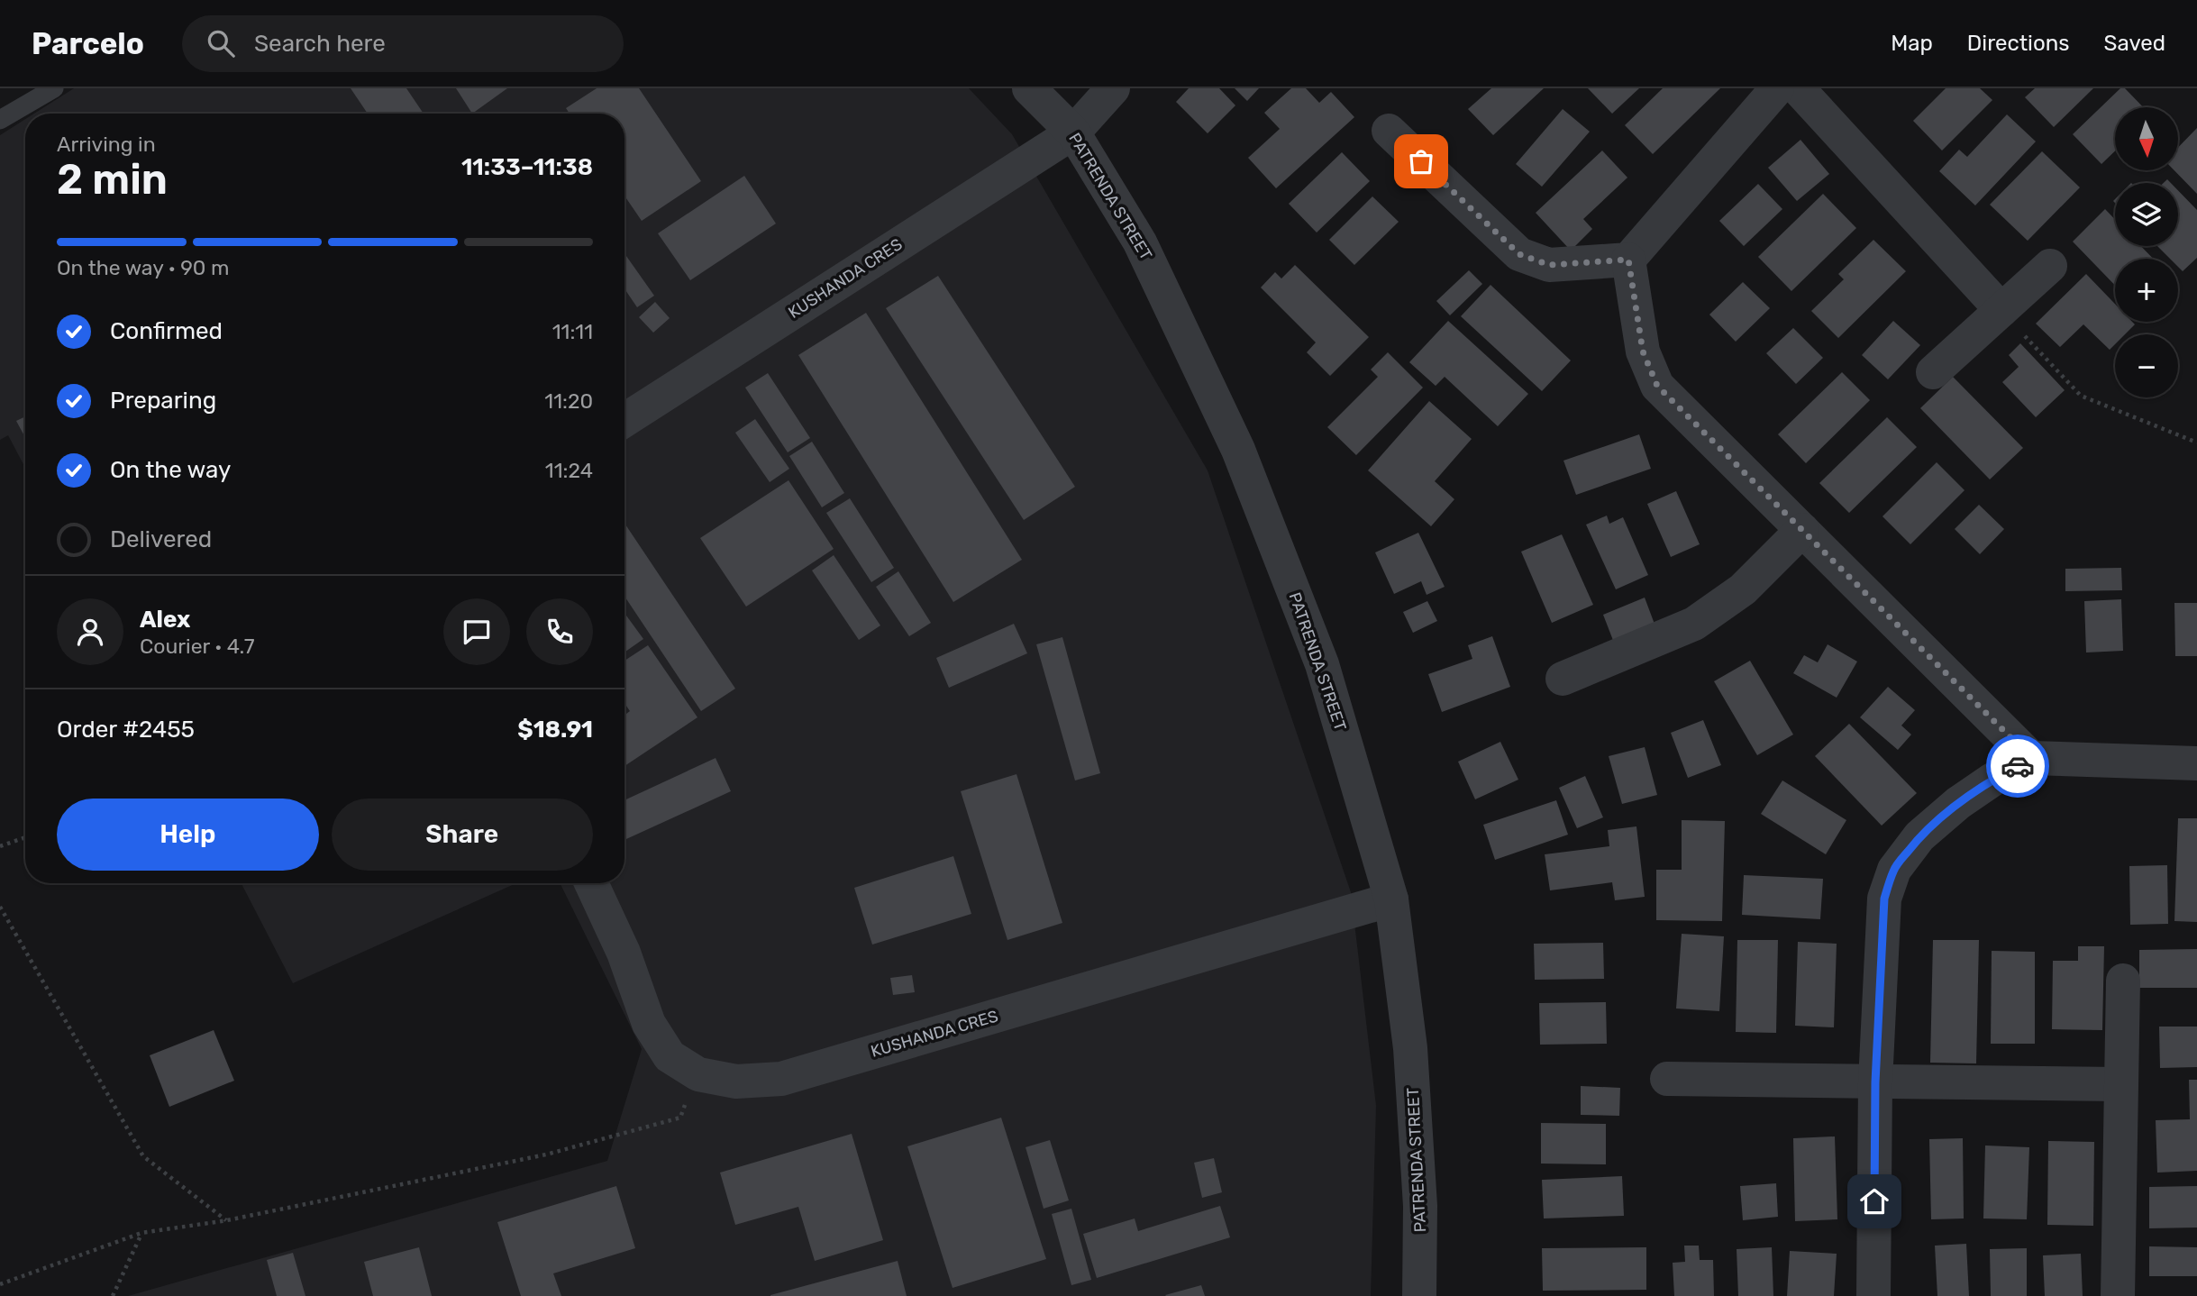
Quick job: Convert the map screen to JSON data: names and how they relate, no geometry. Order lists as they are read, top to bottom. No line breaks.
{"streets":{"street":["PATRENDA STREET","KUSHANDA CRES"]},"crossings":[["PATRENDA STREET","KUSHANDA CRES"]],"north":"bottom","page":{"header":"Parcelo","search":"Search here","nav":["Map","Directions","Saved"],"map_buttons":["+","−"],"heading":["2 min","Arriving in","11:33–11:38"],"panel":["Alex","Courier · 4.7","Order #2455","$18.91"],"bar":"On the way · 90 m","list":[["Confirmed","11:11"],["Preparing","11:20"],["On the way","11:24"],"Delivered"],"buttons":["Help","Share"]}}
